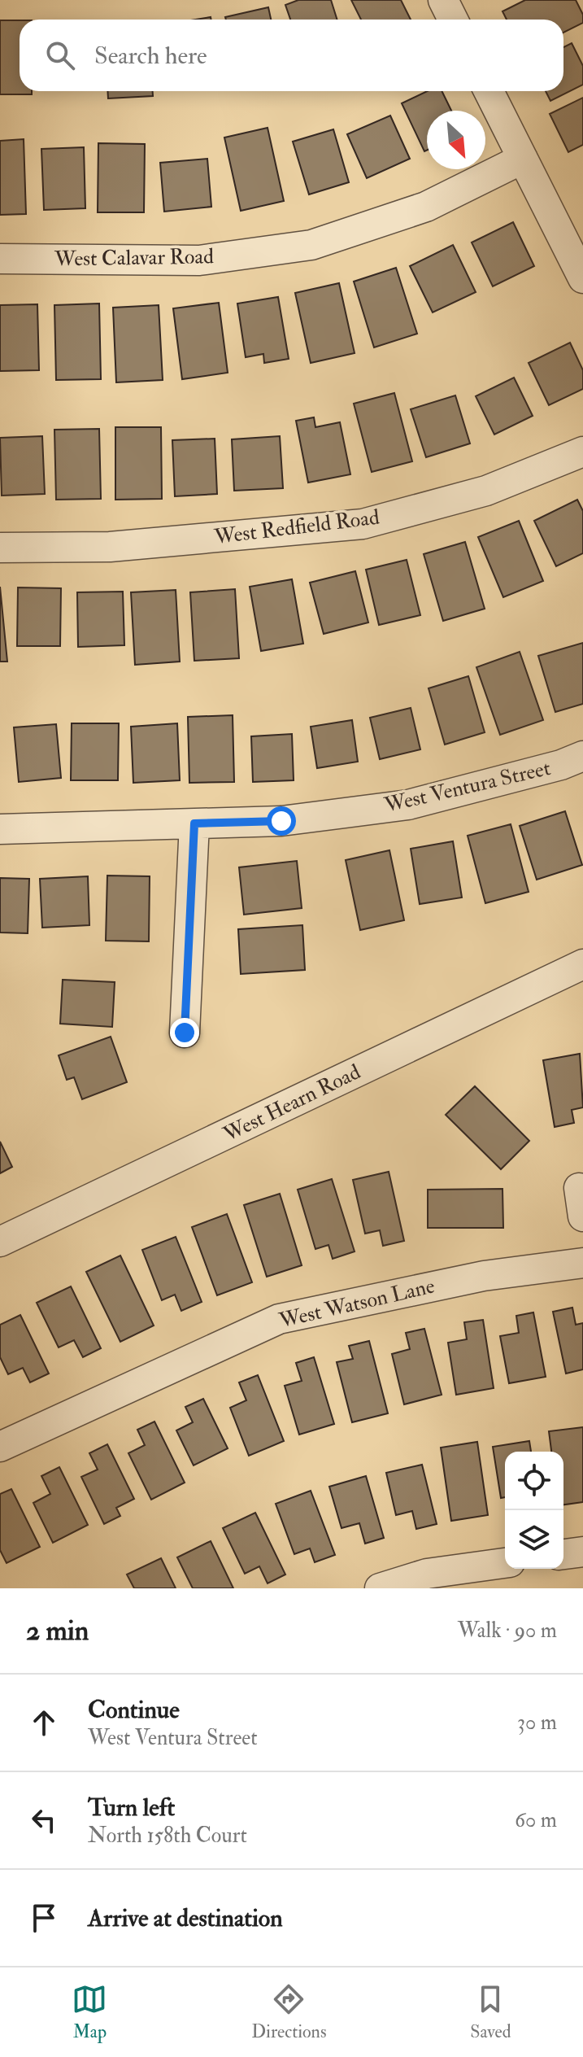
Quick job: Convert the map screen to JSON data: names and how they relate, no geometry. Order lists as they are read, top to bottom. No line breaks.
{"streets":{"street":["West Calavar Road","West Redfield Road","West Ventura Street","West Hearn Road","West Watson Lane"]},"north":"bottom right","page":{"search":"Search here","heading":["2 min","Walk · 90 m"],"list":[["Continue","West Ventura Street","30 m"],["Turn left","North 158th Court","60 m"],"Arrive at destination"],"nav":["Map","Directions","Saved"]}}
